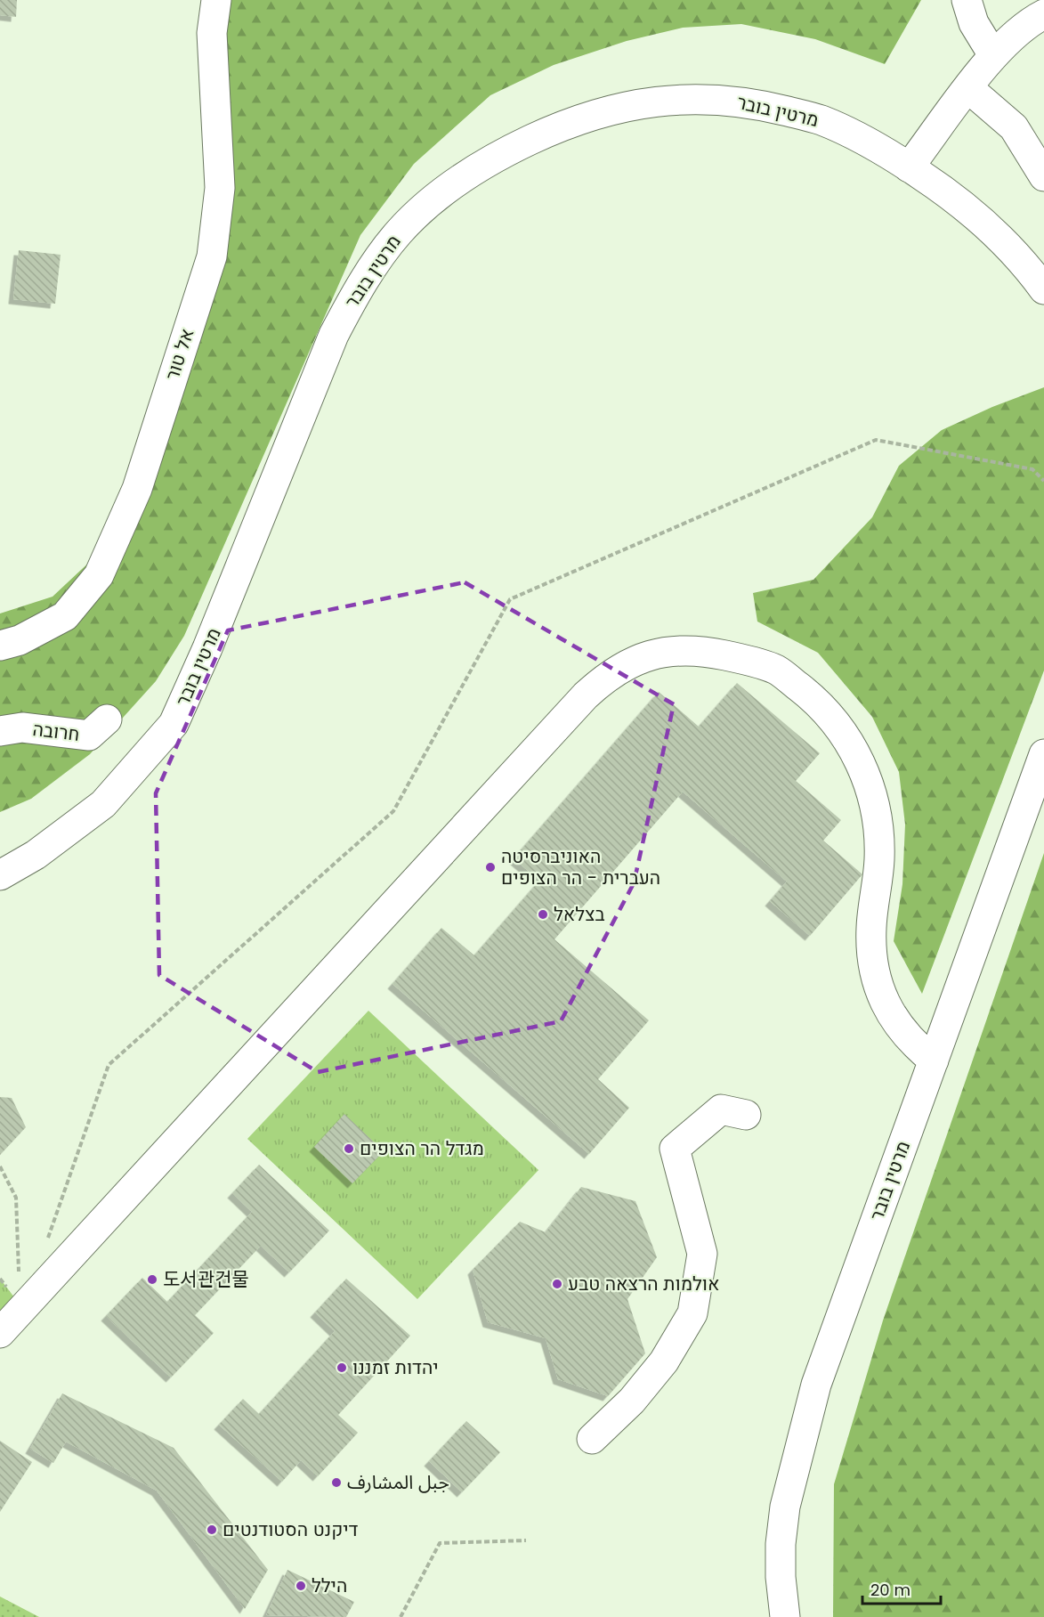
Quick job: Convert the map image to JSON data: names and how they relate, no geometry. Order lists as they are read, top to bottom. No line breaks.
{"streets":{"street":["מרטין בובר","אל טור","חרובה"]},"places":["האוניברסיטה העברית - הר הצופים","בצלאל","מגדל הר הצופים","도서관건물","אולמות הרצאה טבע","יהדות זמננו","جبل المشارف","דיקנט הסטודנטים","הילל"],"scale_bar":"20 m"}
